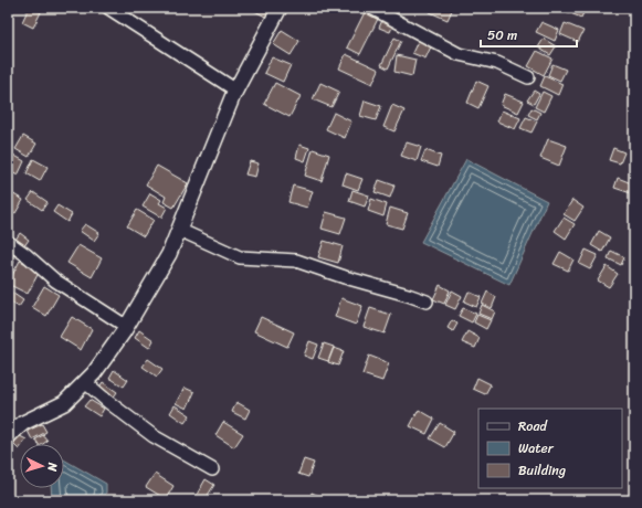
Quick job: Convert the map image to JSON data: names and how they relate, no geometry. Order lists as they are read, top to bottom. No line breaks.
{"legend":["Road","Water","Building"],"scale_bar":"50 m","north":"right"}
